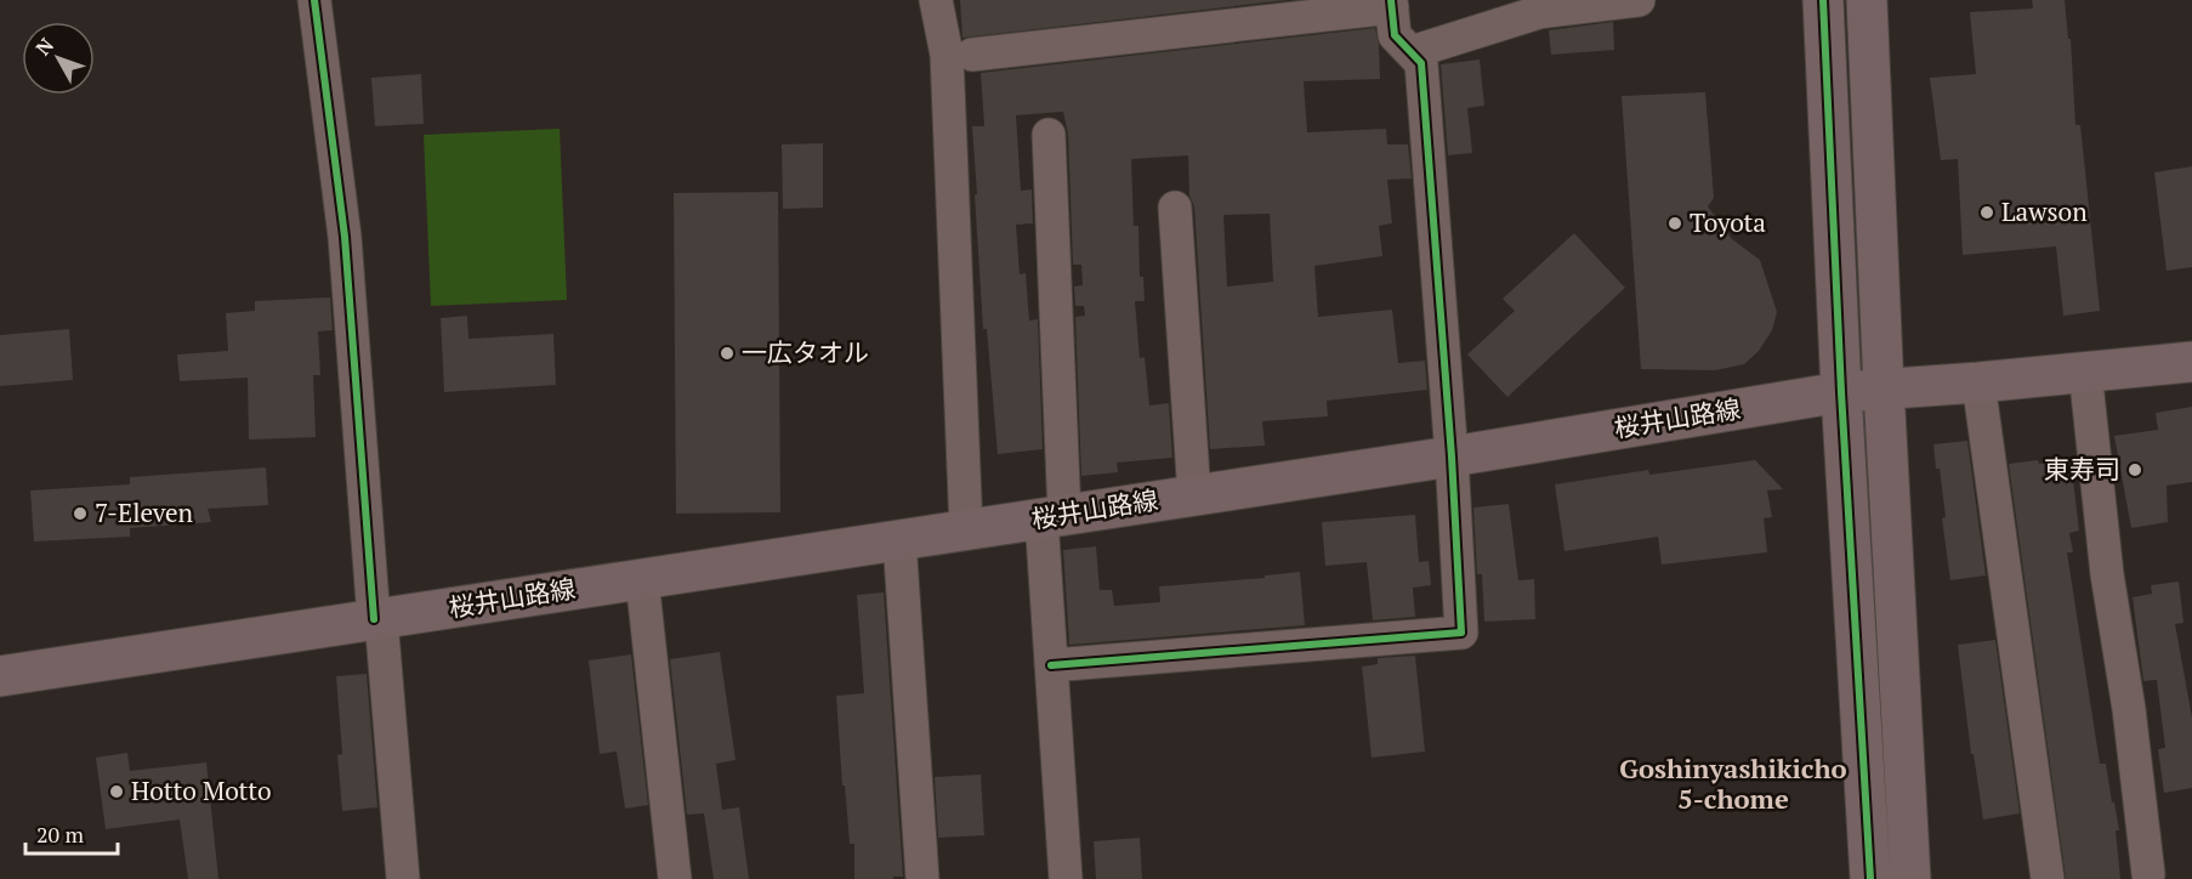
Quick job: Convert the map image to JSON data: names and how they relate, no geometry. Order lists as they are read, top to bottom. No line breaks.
{"streets":{"main road":["桜井山路線"]},"districts":["Goshinyashikicho 5-chome"],"places":["Lawson","Toyota","一広タオル","東寿司","7-Eleven","Hotto Motto"],"scale_bar":"20 m","north":"top left"}
